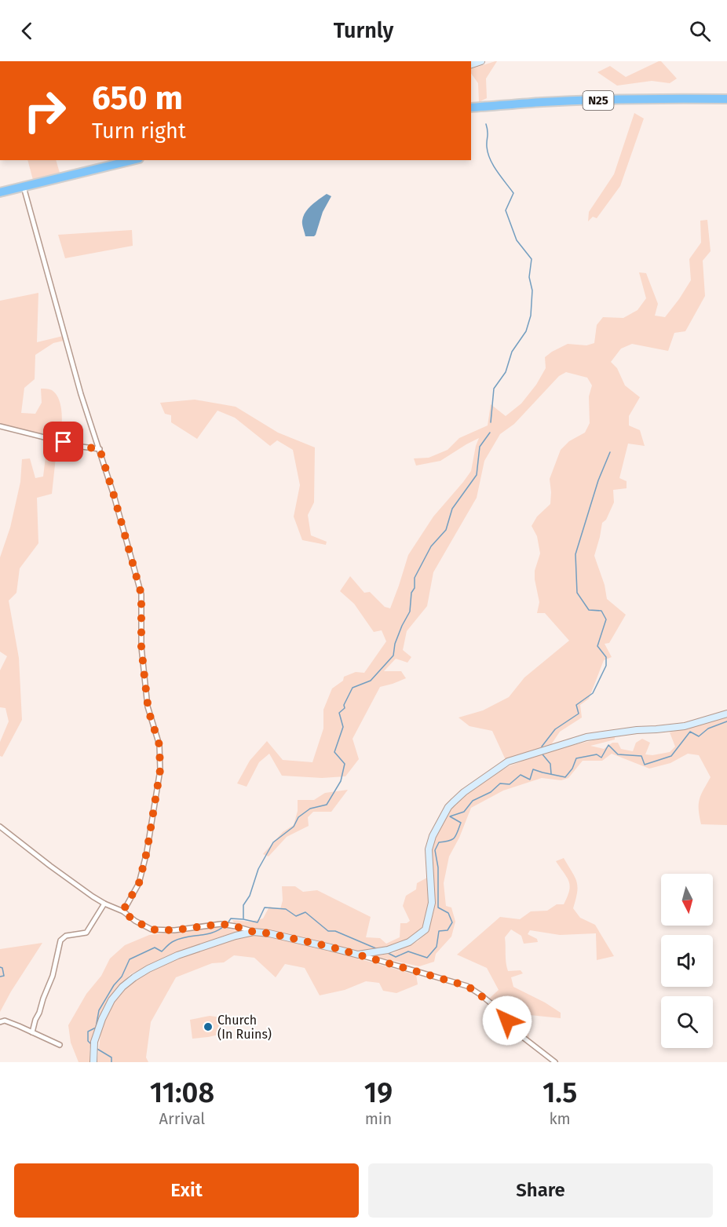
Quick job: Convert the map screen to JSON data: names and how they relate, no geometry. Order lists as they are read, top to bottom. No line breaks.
{"streets":{"highway":["N25"]},"places":["Church (In Ruins)"],"north":"bottom","page":{"header":"Turnly","turn":["650 m","Turn right"],"eta":["11:08","Arrival","19","min","1.5","km"],"buttons":["Exit","Share"]}}
